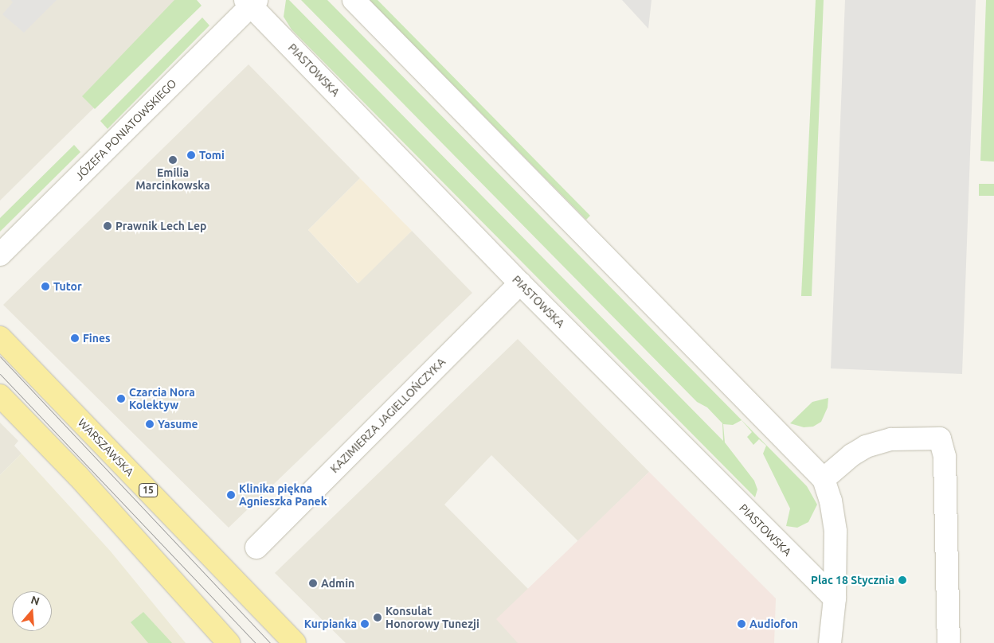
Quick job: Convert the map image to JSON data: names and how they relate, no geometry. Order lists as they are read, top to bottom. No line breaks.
{"streets":{"main road":["WARSZAWSKA","15"],"street":["PIASTOWSKA","JÓZEFA PONIATOWSKIEGO","KAZIMIERZA JAGIELLOŃCZYKA"]},"crossings":[["PIASTOWSKA","JÓZEFA PONIATOWSKIEGO"],["PIASTOWSKA","KAZIMIERZA JAGIELLOŃCZYKA"]],"places":["Tomi","Emilia Marcinkowska","Prawnik Lech Lep","Tutor","Fines","Czarcia Nora Kolektyw","Yasume","Klinika piękna Agnieszka Panek","Plac 18 Stycznia","Admin","Konsulat Honorowy Tunezji","Kurpianka","Audiofon"],"north":"top"}
